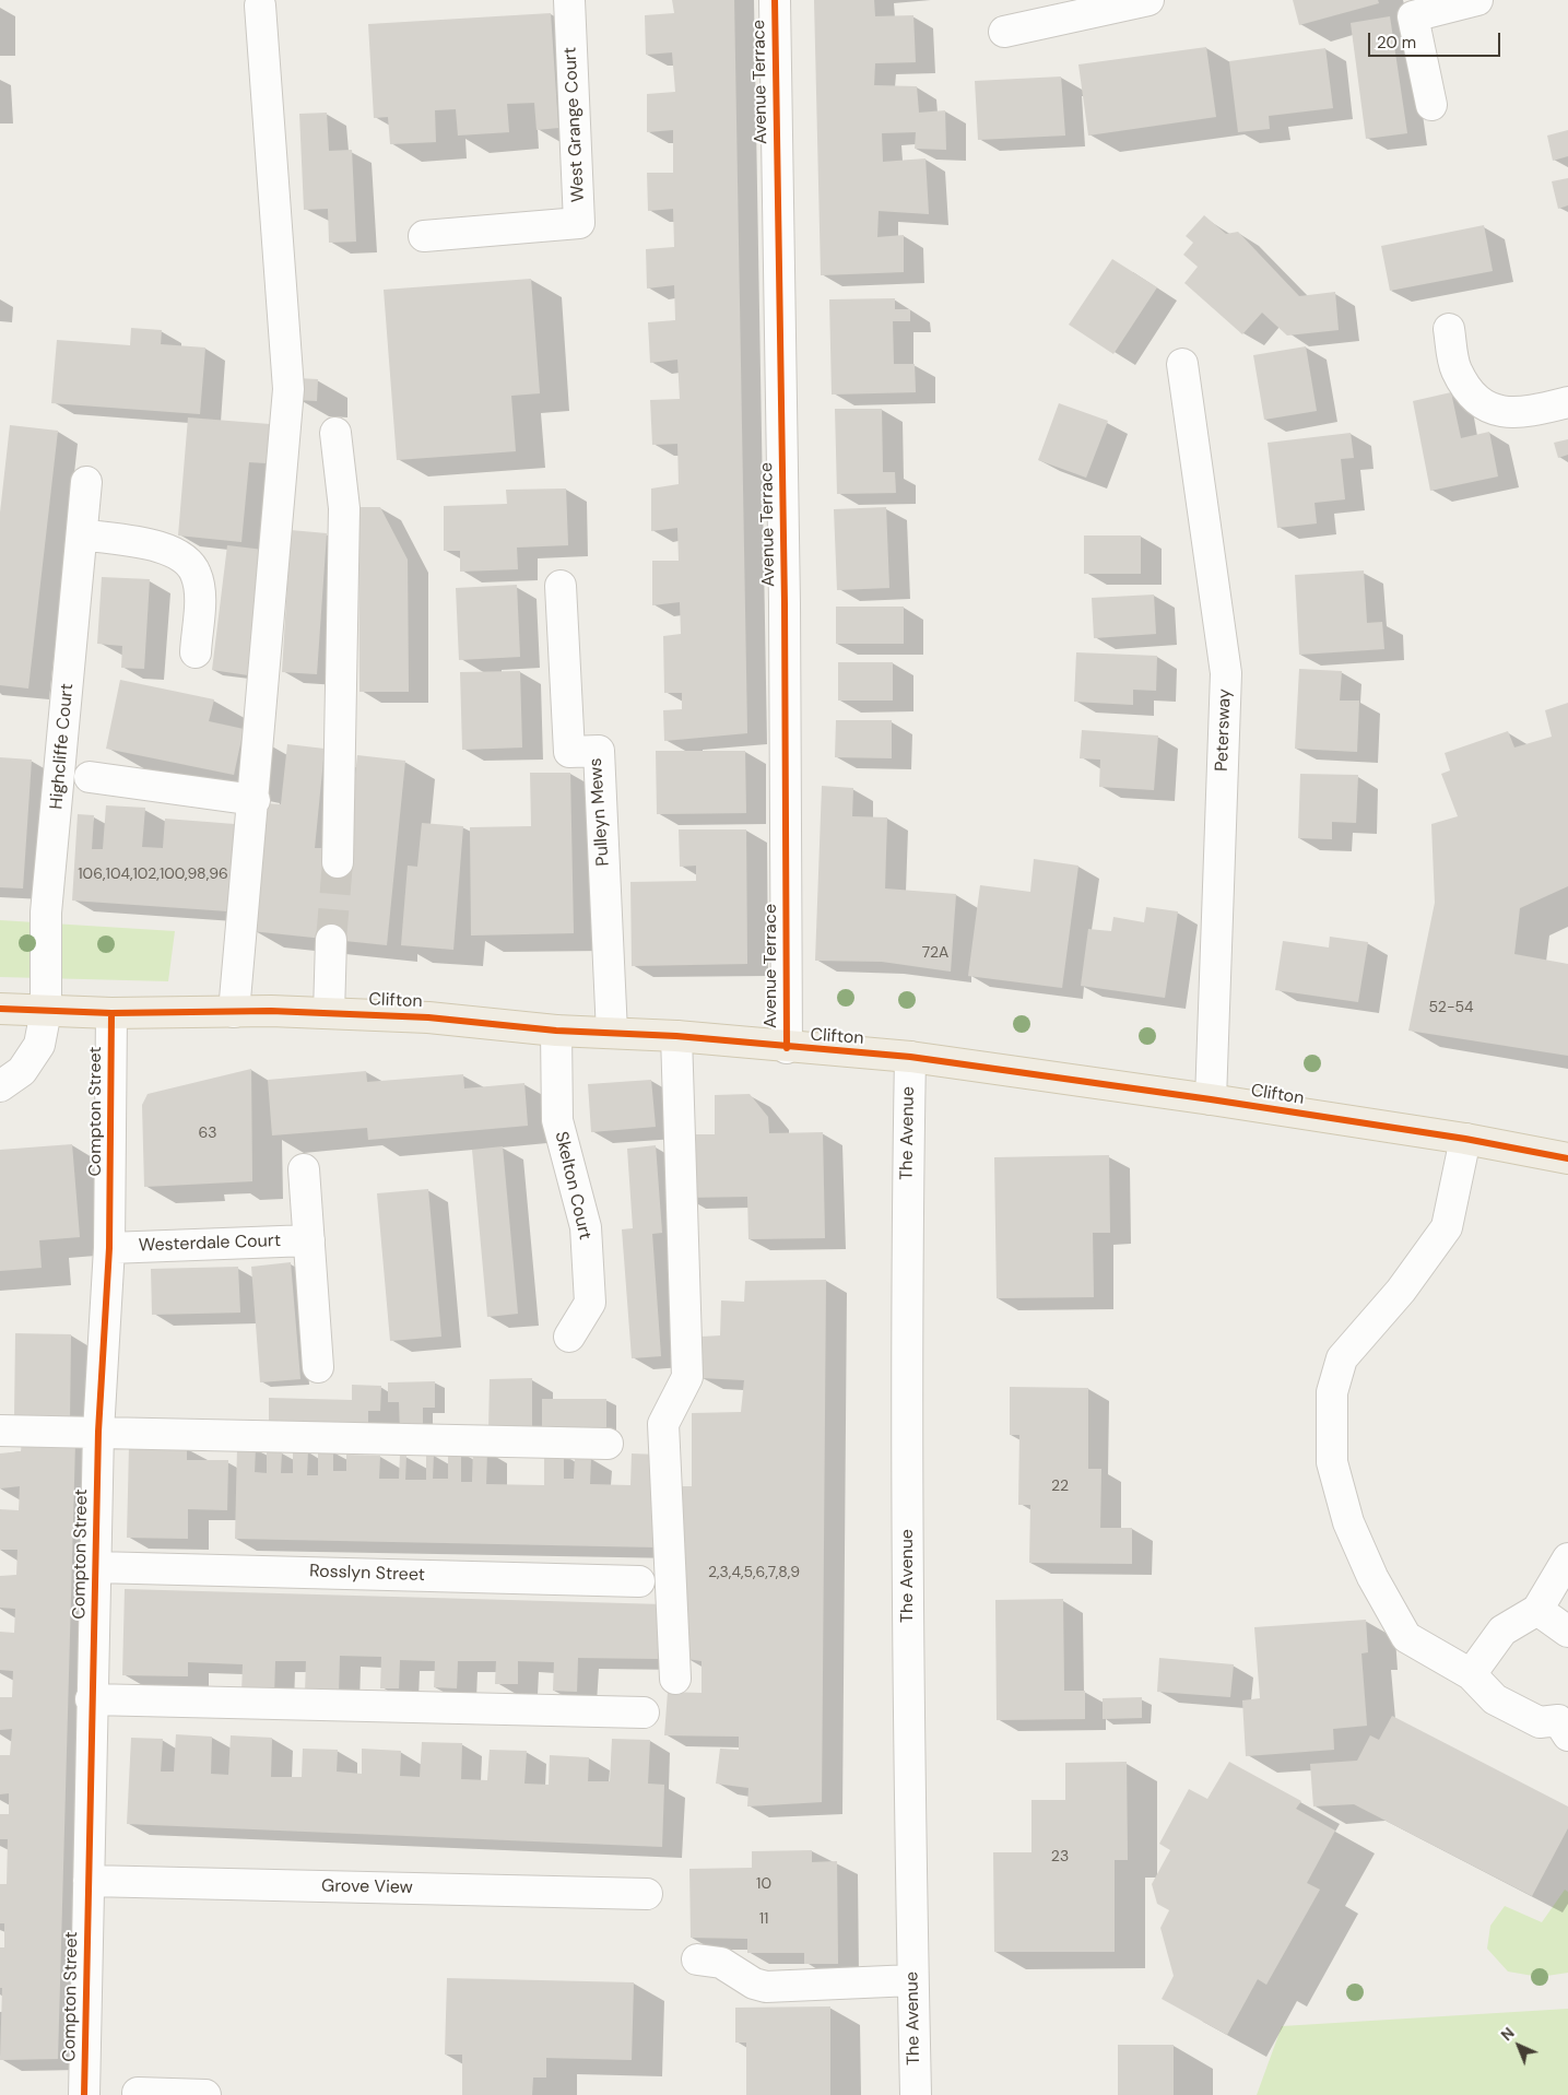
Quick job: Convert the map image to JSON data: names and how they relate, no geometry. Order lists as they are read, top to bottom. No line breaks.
{"streets":{"main road":["Clifton"],"street":["Avenue Terrace","West Grange Court","Petersway","Highcliffe Court","Pulleyn Mews","Compton Street","The Avenue","Skelton Court","Westerdale Court","Rosslyn Street","Grove View"]},"crossings":[["Avenue Terrace","Clifton"],["Petersway","Clifton"],["Highcliffe Court","Clifton"],["Pulleyn Mews","Clifton"],["Clifton","Compton Street"],["Clifton","The Avenue"],["Clifton","Skelton Court"],["Compton Street","Westerdale Court"],["Compton Street","Rosslyn Street"],["Compton Street","Grove View"]],"house_numbers":["106,104,102,100,98,96","72A","52-54","63","22","2,3,4,5,6,7,8,9","23","10","11"],"scale_bar":"20 m","north":"top left"}
